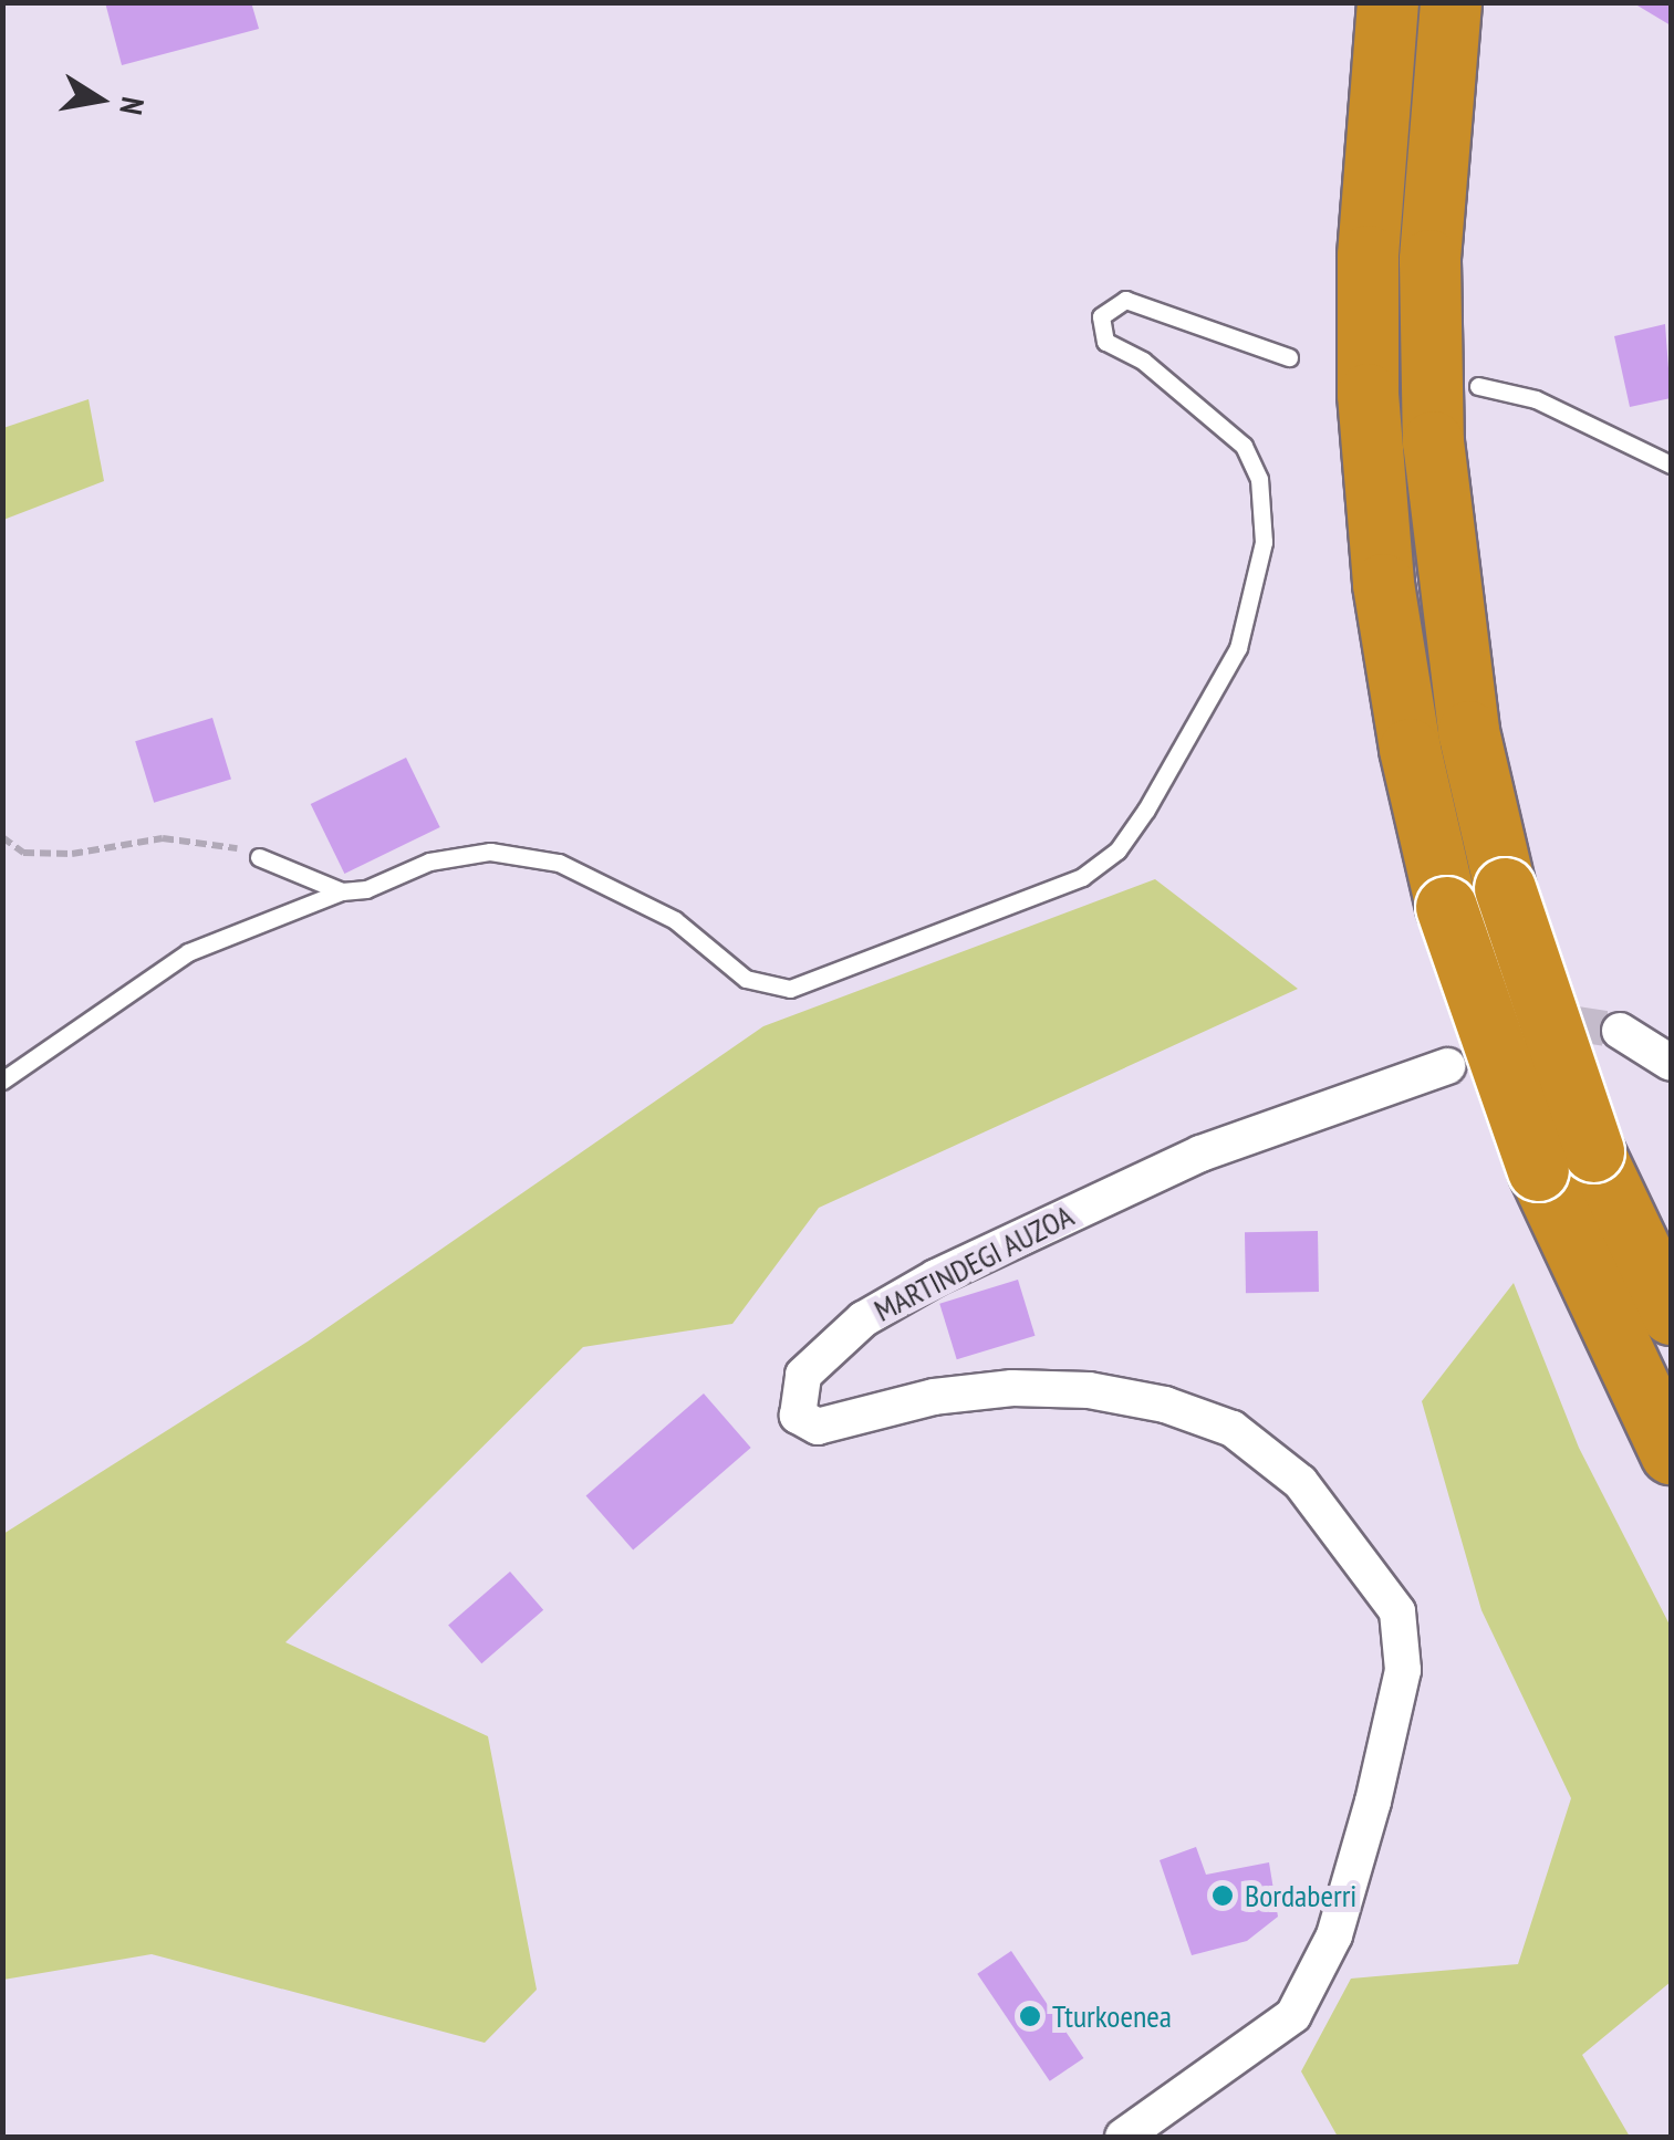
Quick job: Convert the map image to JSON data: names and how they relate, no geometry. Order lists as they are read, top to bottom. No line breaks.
{"streets":{"street":["MARTINDEGI AUZOA"]},"places":["Bordaberri","Tturkoenea"],"north":"right"}
